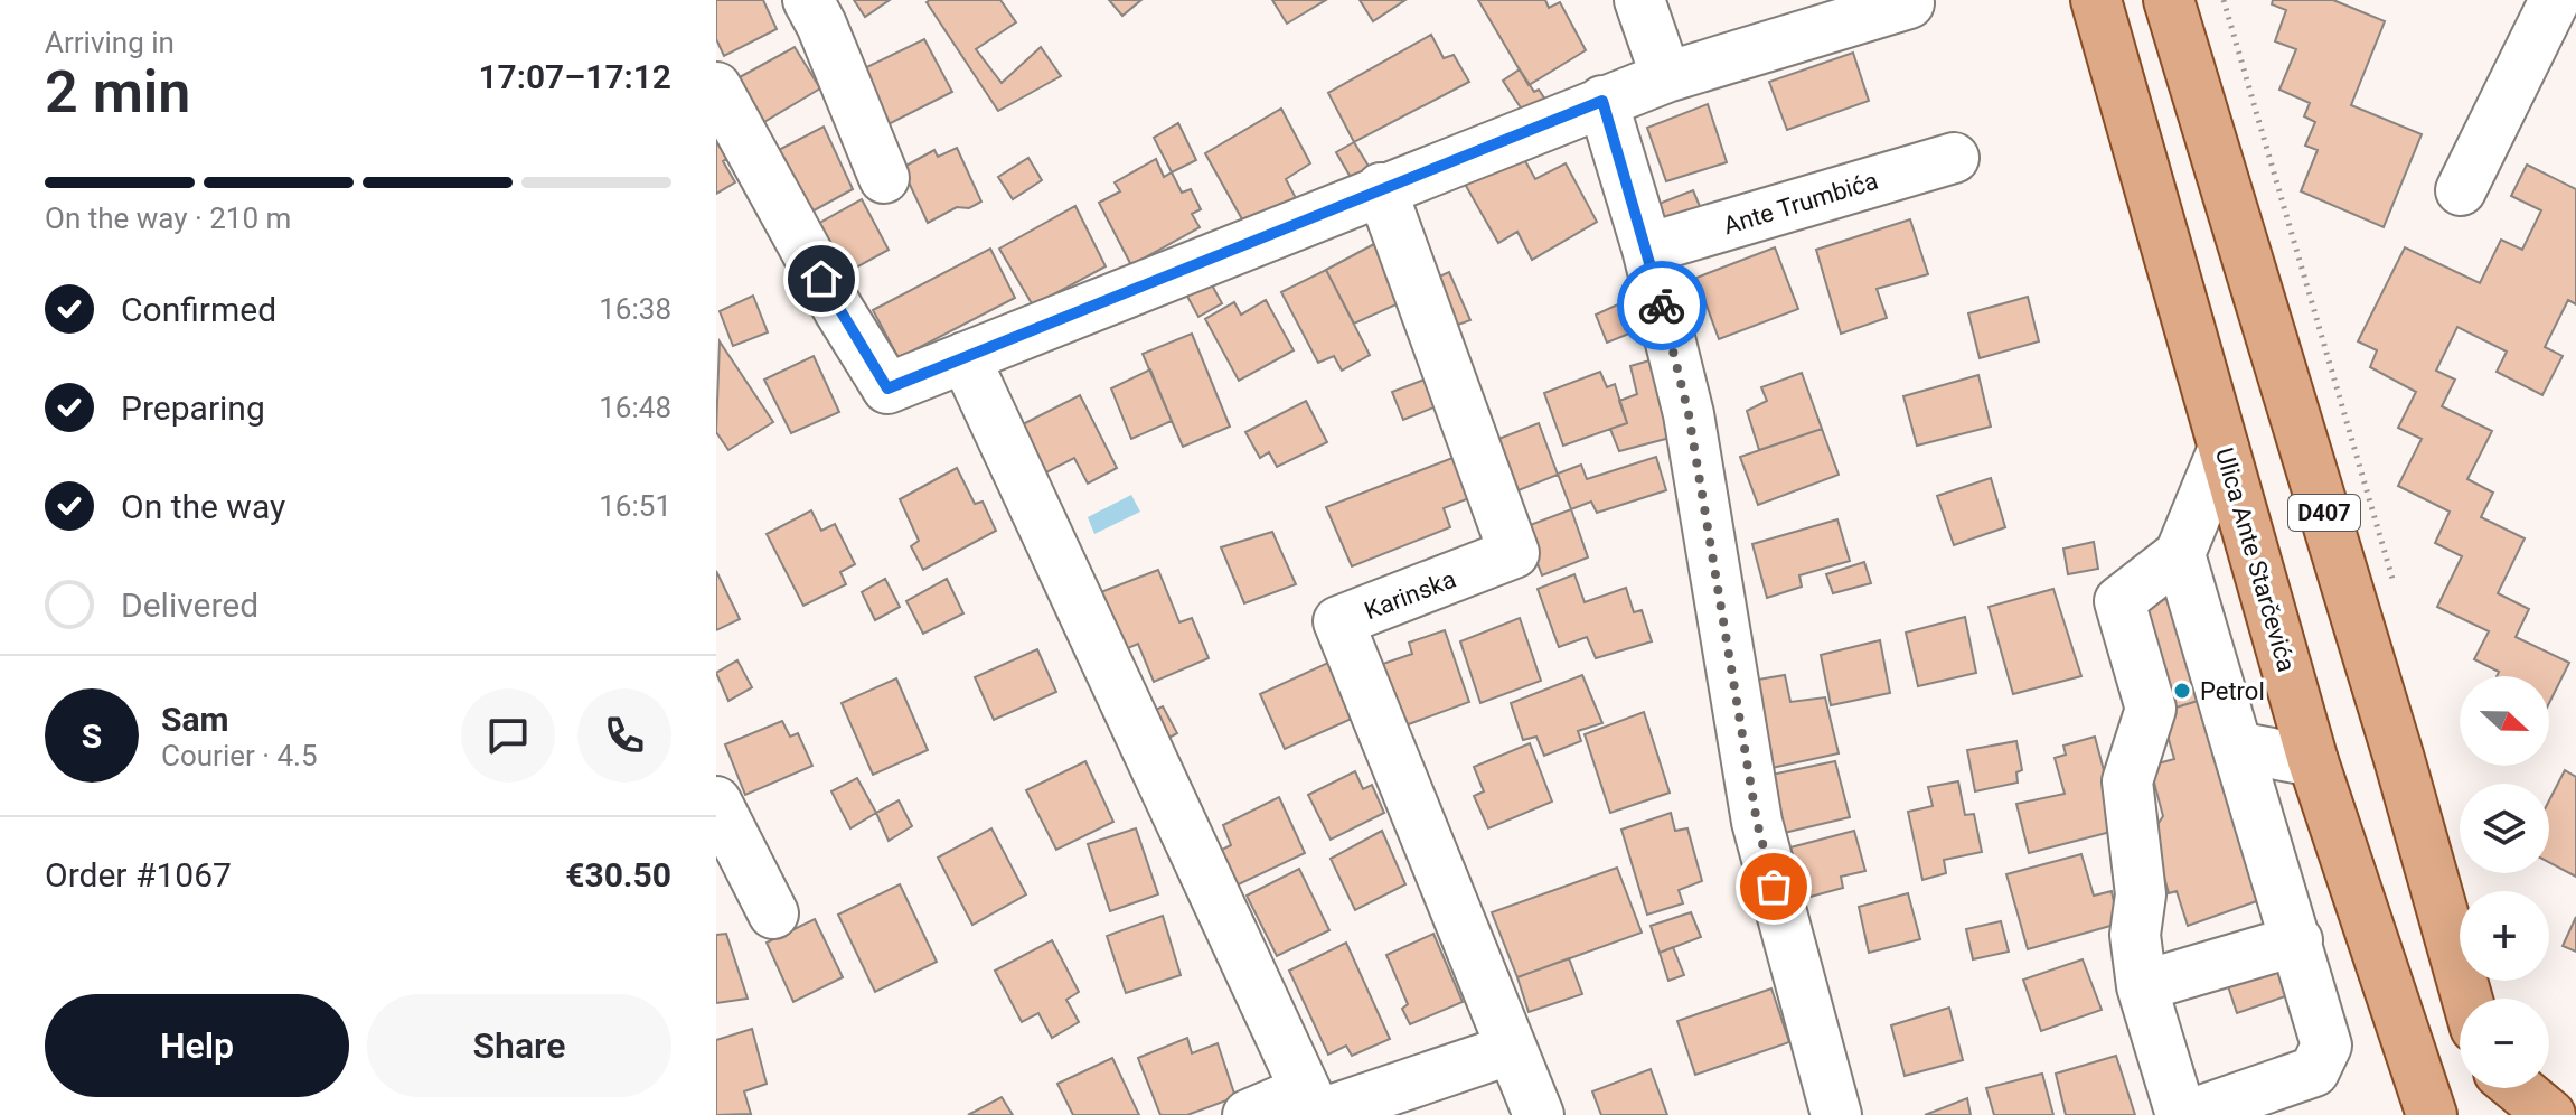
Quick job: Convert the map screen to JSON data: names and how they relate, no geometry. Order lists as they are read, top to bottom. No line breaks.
{"streets":{"main road":["D407","Ulica Ante Starčevića"],"street":["Ante Trumbića","Karinska"]},"places":["Petrol"],"north":"right","page":{"heading":["2 min","Arriving in","17:07–17:12"],"panel":["Sam","Courier · 4.5","Order #1067","€30.50"],"bar":"On the way · 210 m","list":[["Confirmed","16:38"],["Preparing","16:48"],["On the way","16:51"],"Delivered"],"map_buttons":["+","−"],"round":"S","buttons":["Help","Share"]}}
